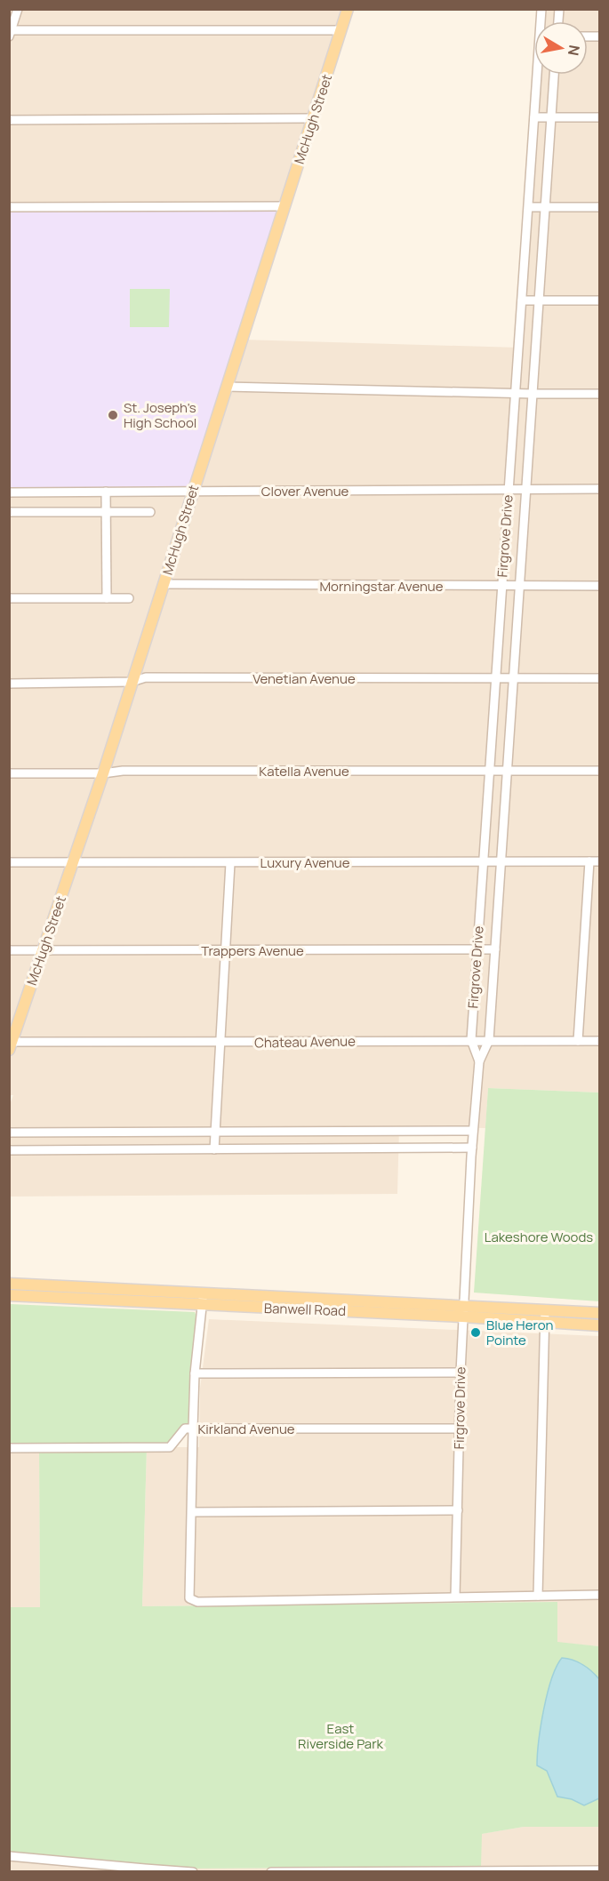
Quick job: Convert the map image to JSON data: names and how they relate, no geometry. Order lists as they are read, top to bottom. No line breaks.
{"streets":{"main road":["McHugh Street","Banwell Road"],"street":["Clover Avenue","Firgrove Drive","Morningstar Avenue","Venetian Avenue","Katella Avenue","Luxury Avenue","Trappers Avenue","Chateau Avenue","Kirkland Avenue"]},"crossings":[["McHugh Street","Clover Avenue"],["McHugh Street","Morningstar Avenue"],["McHugh Street","Venetian Avenue"],["McHugh Street","Katella Avenue"],["McHugh Street","Luxury Avenue"],["McHugh Street","Trappers Avenue"],["McHugh Street","Chateau Avenue"],["Clover Avenue","Firgrove Drive"],["Firgrove Drive","Morningstar Avenue"],["Firgrove Drive","Venetian Avenue"],["Firgrove Drive","Katella Avenue"],["Firgrove Drive","Luxury Avenue"],["Firgrove Drive","Trappers Avenue"],["Firgrove Drive","Chateau Avenue"],["Firgrove Drive","Banwell Road"],["Firgrove Drive","Kirkland Avenue"]],"parks":["Lakeshore Woods","East Riverside Park"],"places":["St. Joseph's High School","Blue Heron Pointe"],"north":"right"}
